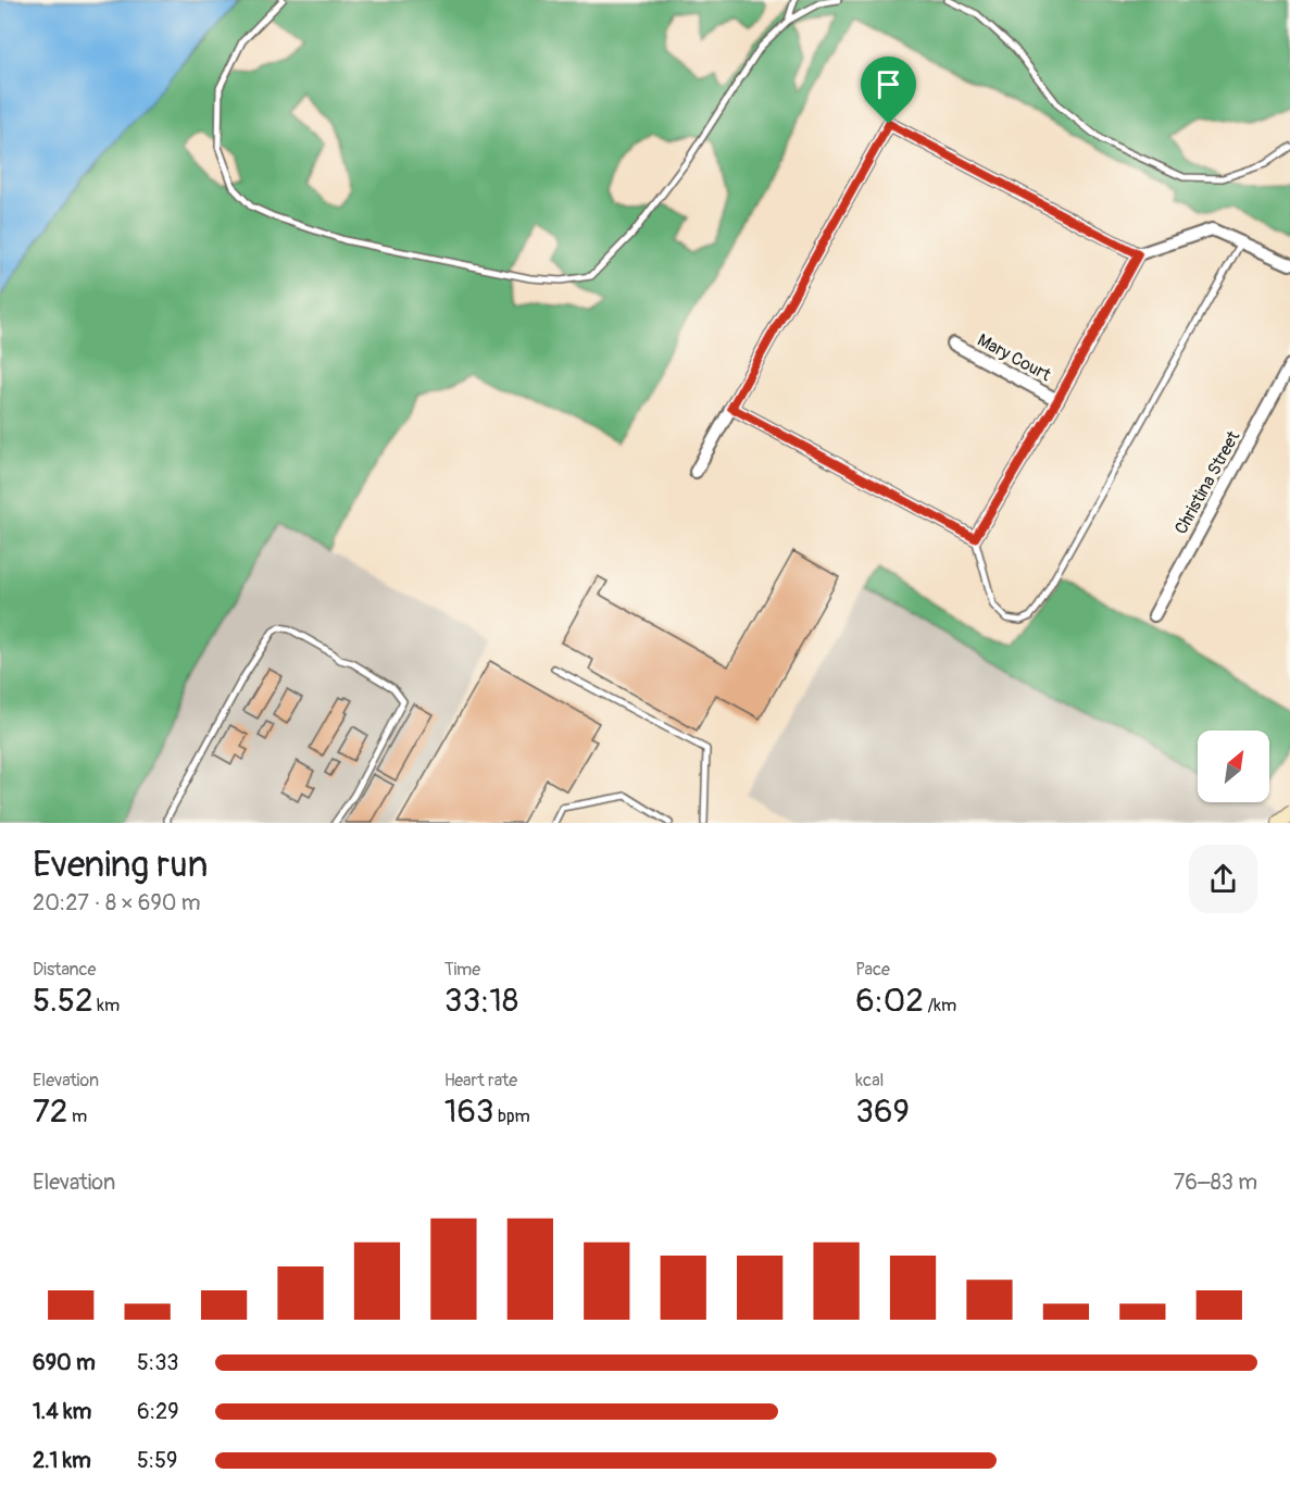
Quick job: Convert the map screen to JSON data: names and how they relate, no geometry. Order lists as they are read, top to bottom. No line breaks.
{"streets":{"street":["Mary Court","Christina Street"]},"north":"top right","page":{"heading":["Evening run","20:27 · 8 × 690 m"],"stats":[["Distance","5.52 km"],["Time","33:18"],["Pace","6:02 /km"],["Elevation","72 m"],["Heart rate","163 bpm"],["kcal","369"]],"chart":["Elevation","76–83 m"],"list":[{"name":"690 m","note":"5:33"},{"name":"1.4 km","note":"6:29"},{"name":"2.1 km","note":"5:59"}]}}
